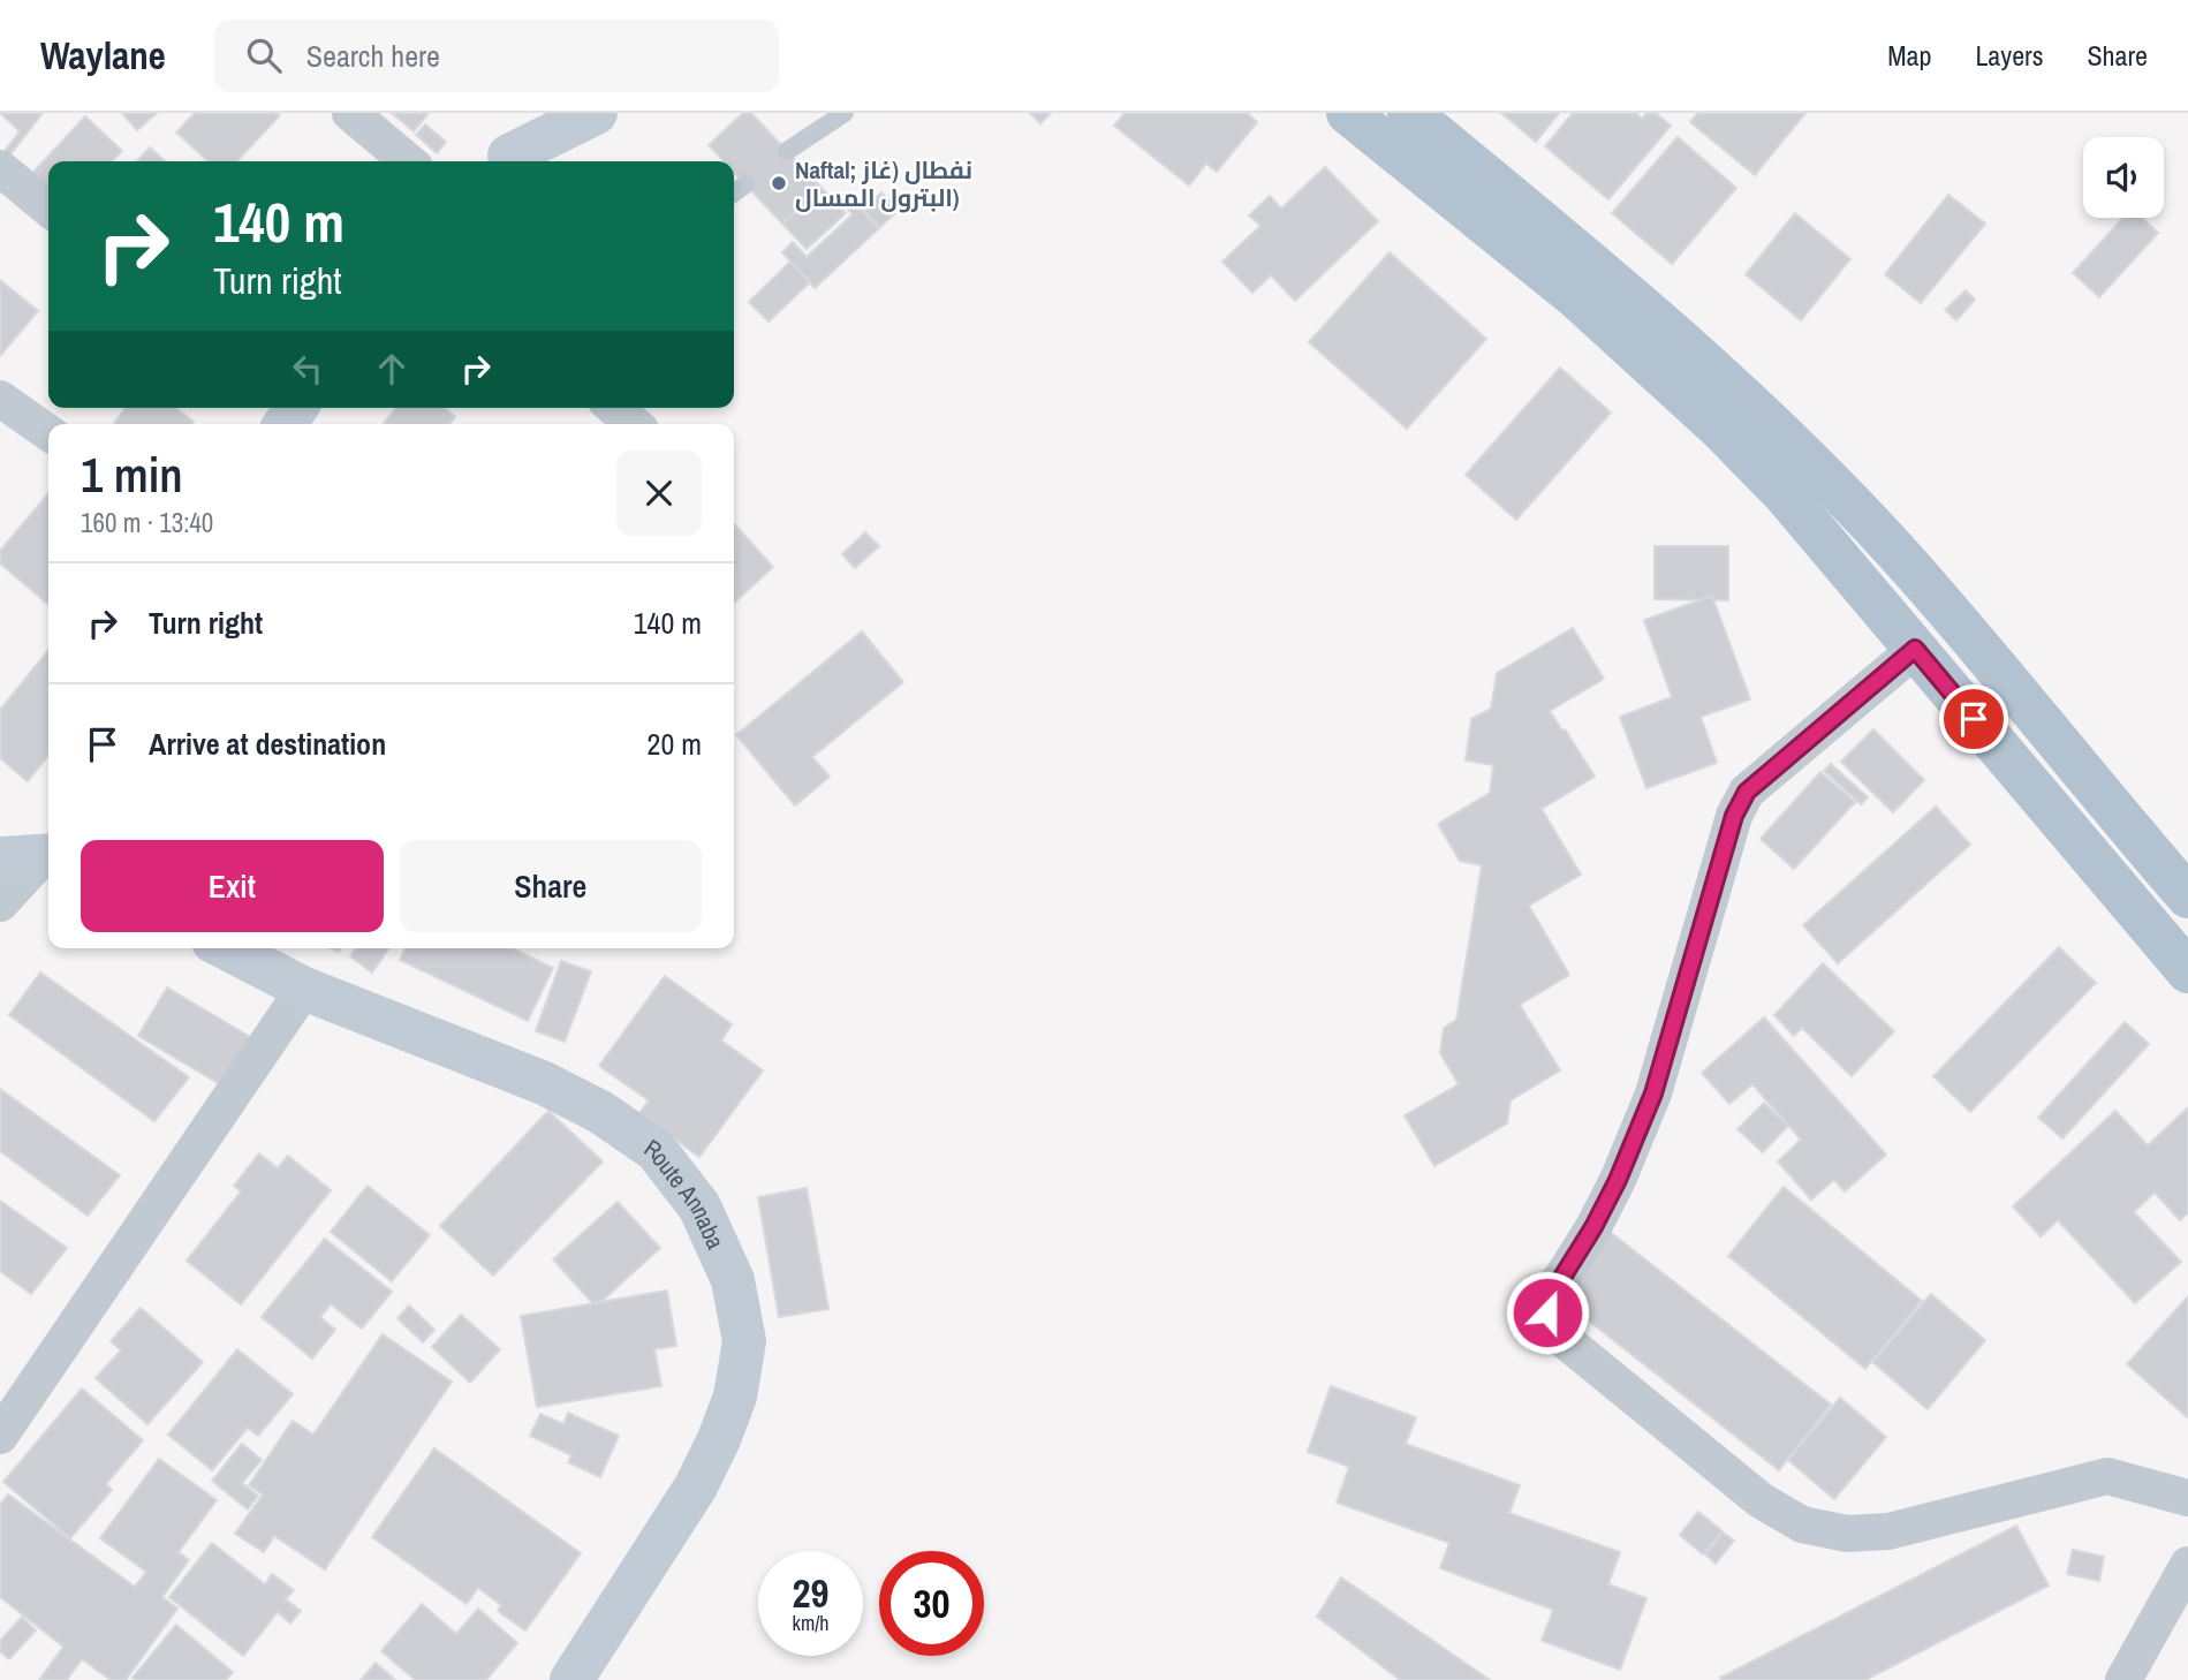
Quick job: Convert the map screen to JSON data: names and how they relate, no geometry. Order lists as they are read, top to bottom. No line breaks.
{"streets":{"main road":["Route Annaba"]},"places":["Naftal; نفطال (غاز البترول المسال)"],"page":{"header":"Waylane","search":"Search here","nav":["Map","Layers","Share"],"turn":["140 m","Turn right"],"heading":["1 min","160 m · 13:40"],"list":[{"name":"Turn right","value":"140 m"},{"name":"Arrive at destination","value":"20 m"}],"buttons":["Exit","Share"],"speed":"29 km/h","limit":"30"}}
